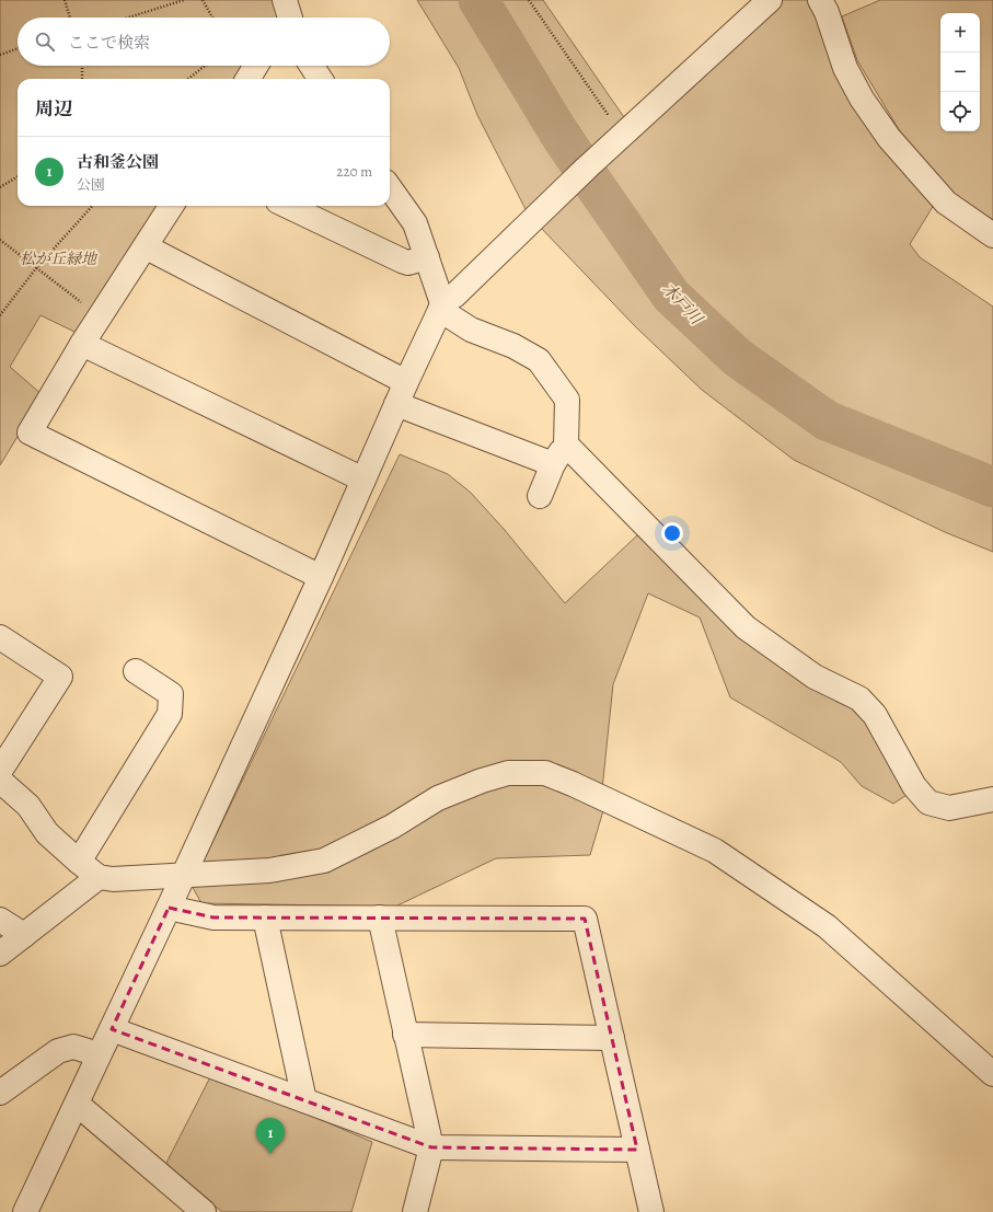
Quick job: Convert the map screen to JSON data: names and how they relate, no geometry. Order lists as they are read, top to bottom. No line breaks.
{"water":["木戸川"],"parks":["松が丘緑地"],"page":{"map_buttons":["+","−"],"search":"ここで検索","heading":"周辺","list":[{"mark":"1","name":"古和釜公園","note":"公園","value":"220 m"}],"pins":"1"}}
